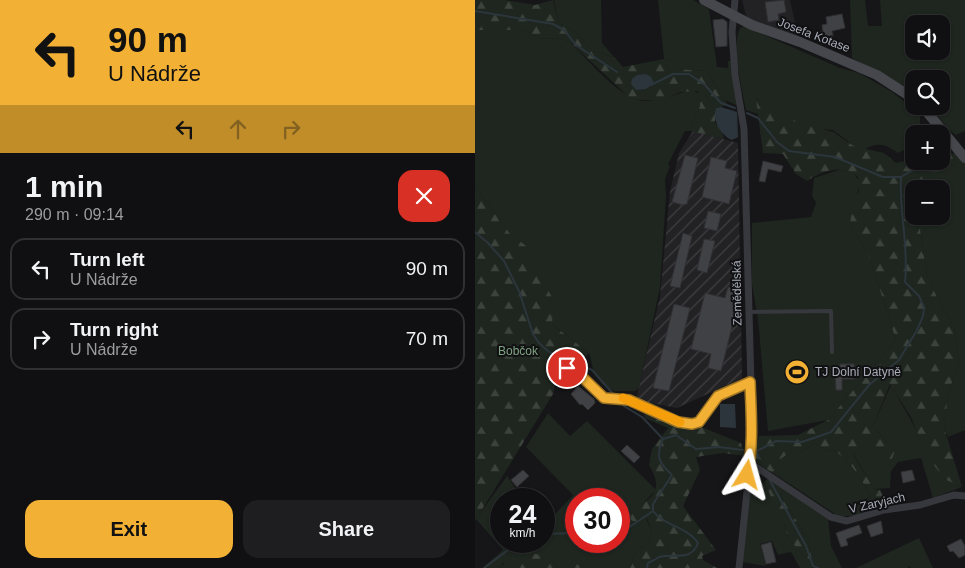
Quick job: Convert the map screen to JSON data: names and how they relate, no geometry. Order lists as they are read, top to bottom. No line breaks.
{"streets":{"street":["Josefa Kotase","Zemědělská","V Zaryjach"]},"crossings":[["Josefa Kotase","Zemědělská"],["Zemědělská","V Zaryjach"]],"parks":["Bobčok"],"places":{"sports":["TJ Dolní Datyně"]},"page":{"turn":["90 m","U Nádrže"],"map_buttons":["+","−"],"heading":["1 min","290 m · 09:14"],"list":[{"name":"Turn left","note":"U Nádrže","value":"90 m"},{"name":"Turn right","note":"U Nádrže","value":"70 m"}],"speed":"24 km/h","limit":"30","buttons":["Exit","Share"]}}
